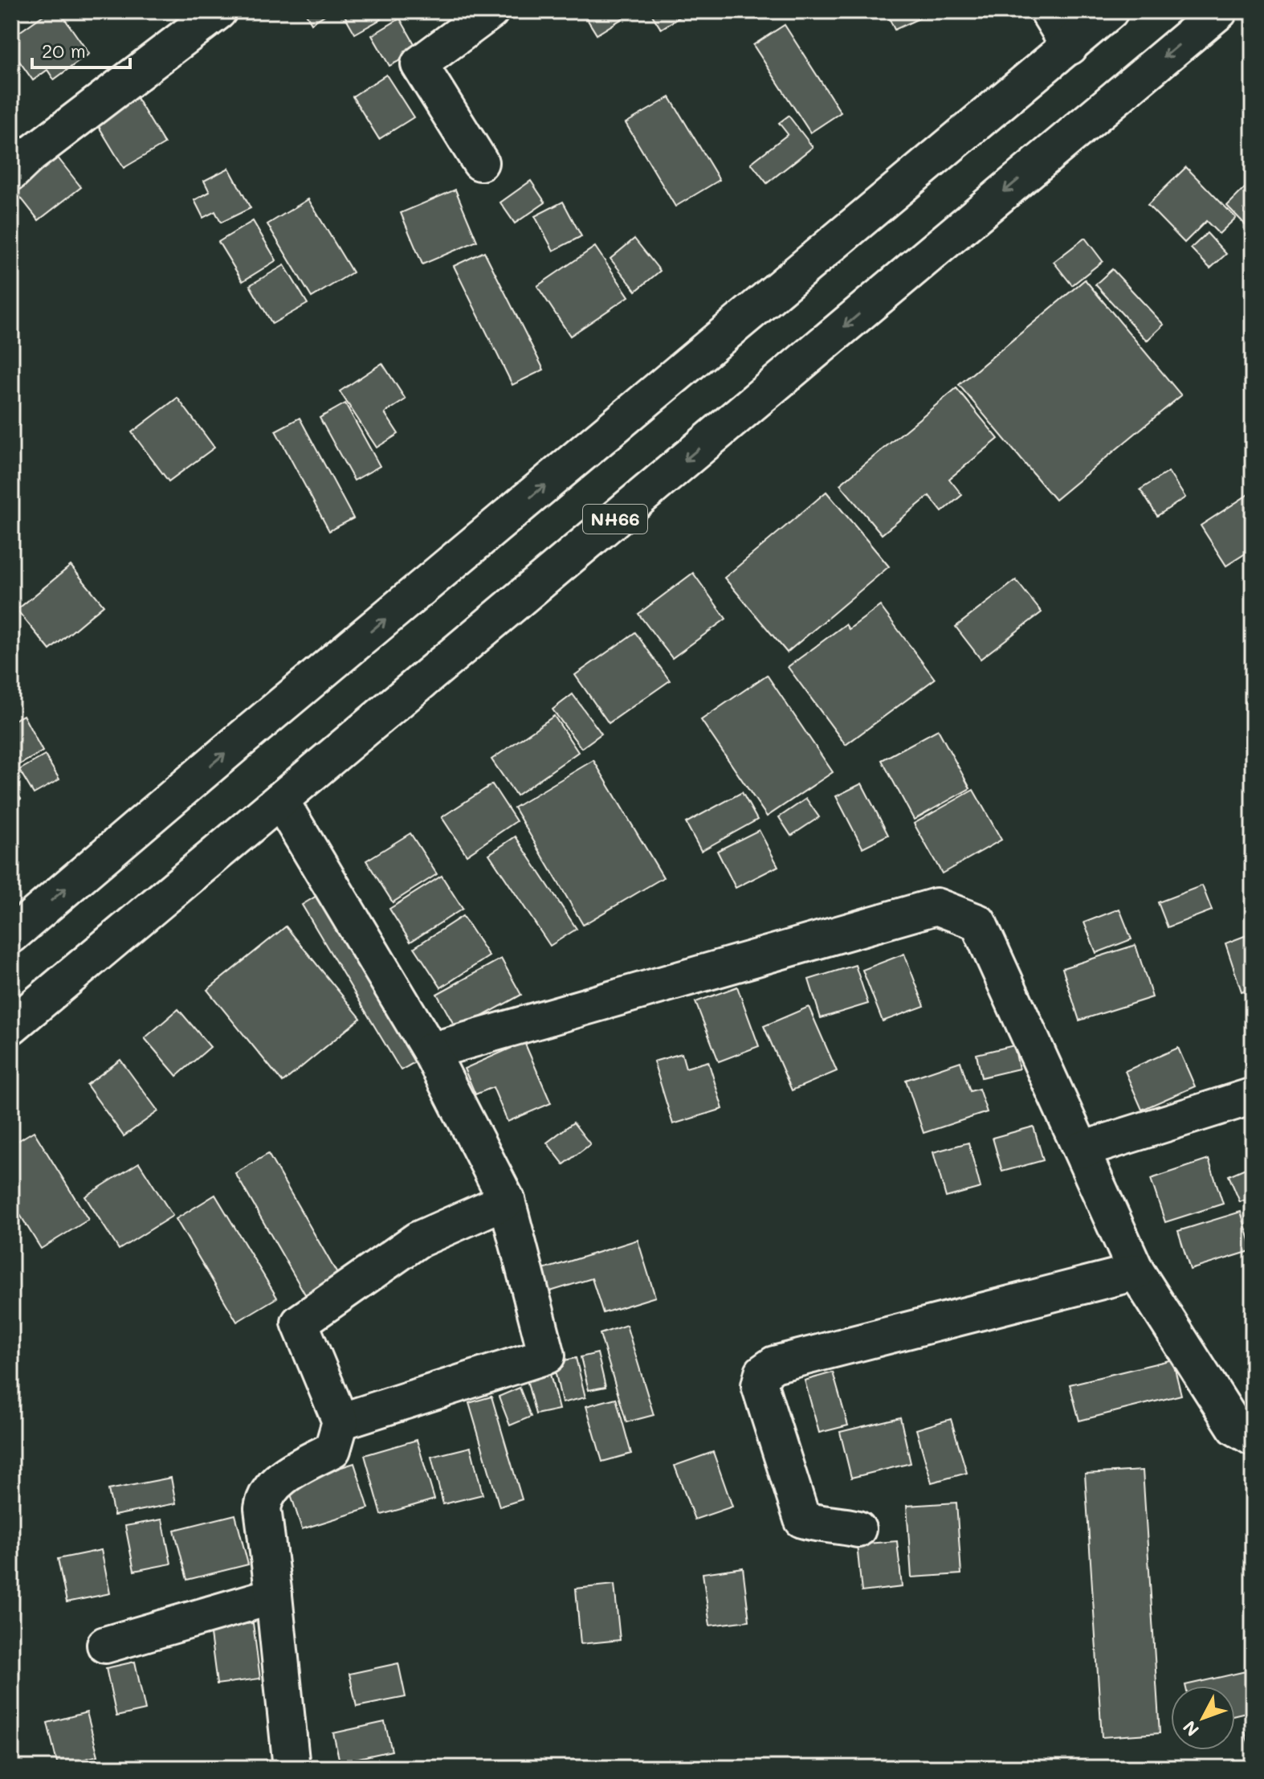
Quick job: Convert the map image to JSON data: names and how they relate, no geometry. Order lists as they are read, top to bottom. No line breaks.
{"streets":{"main road":["NH66"]},"scale_bar":"20 m","north":"bottom left"}
